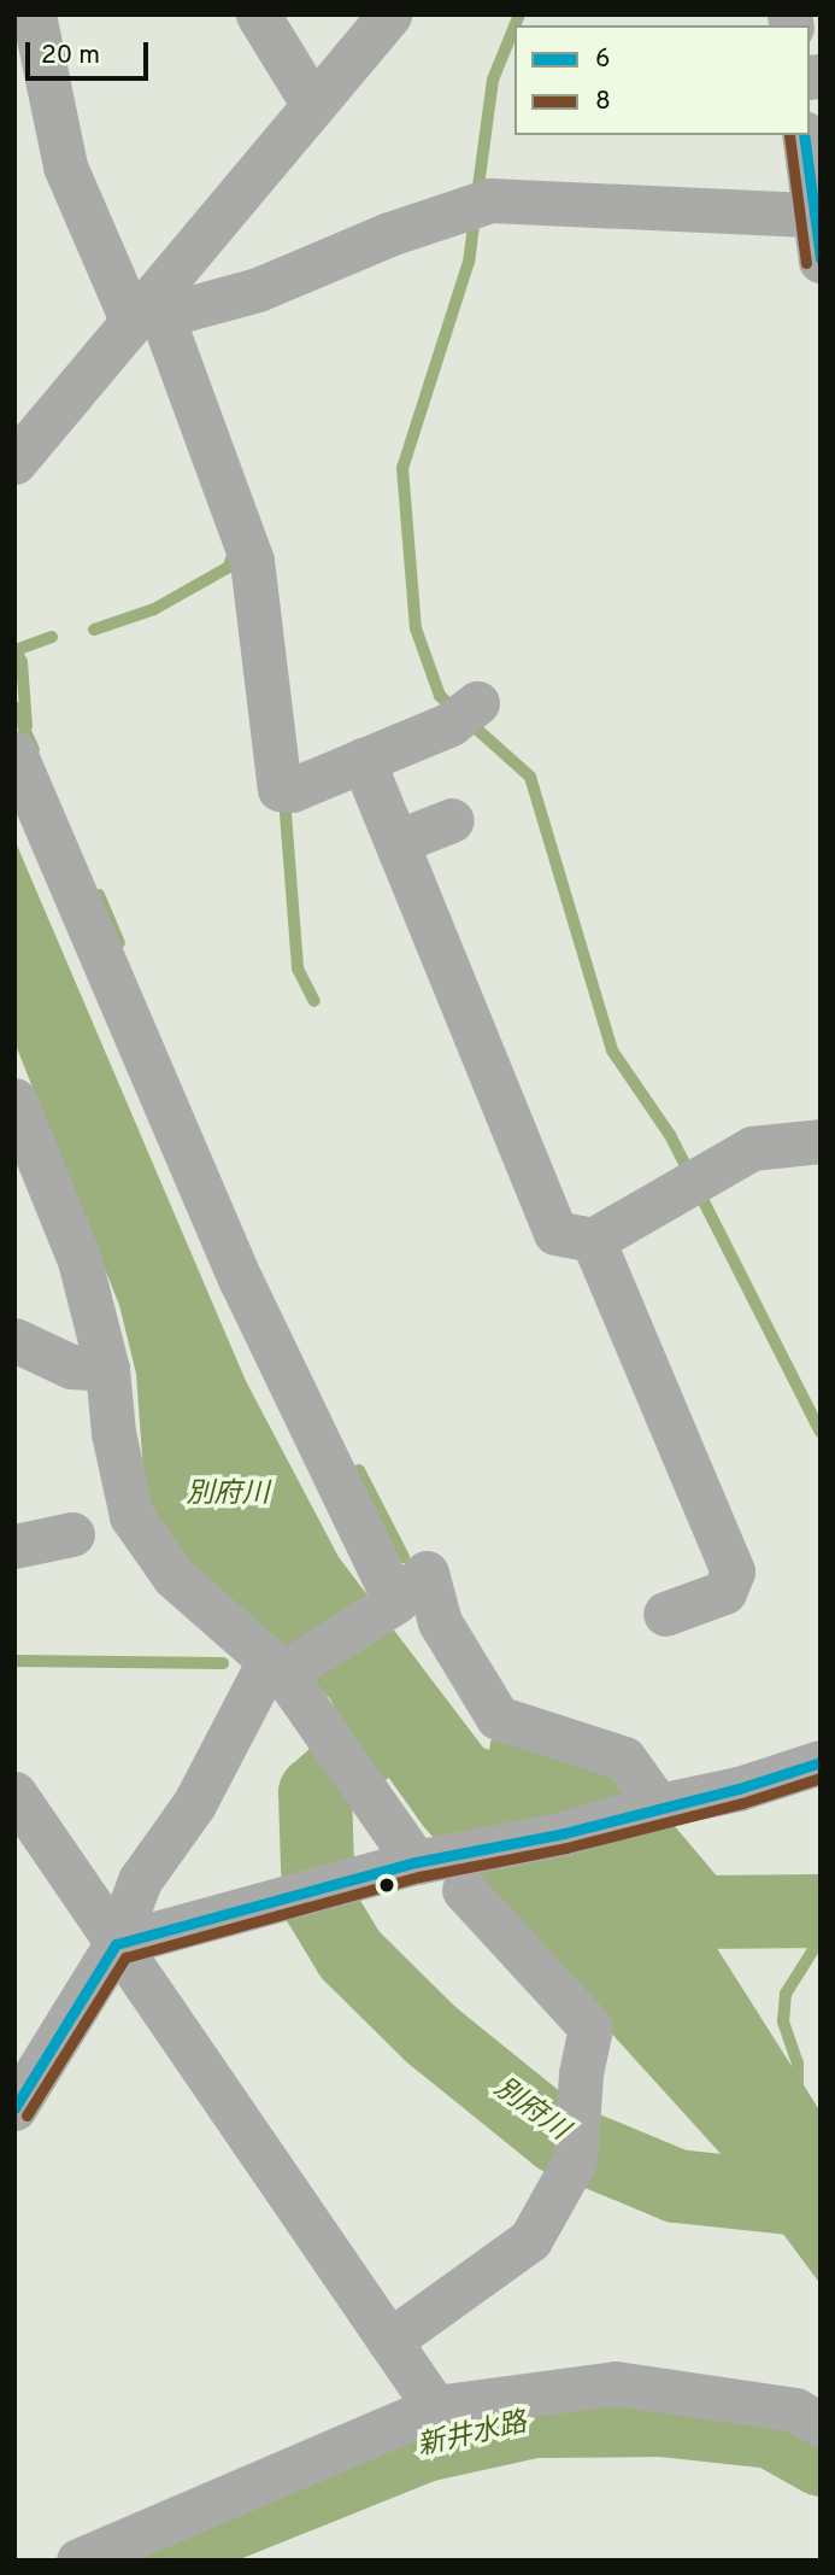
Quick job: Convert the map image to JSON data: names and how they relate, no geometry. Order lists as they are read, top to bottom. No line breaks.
{"water":["別府川","新井水路"],"lines":["transit line 6","transit line 8"],"legend":["6","8"],"scale_bar":"20 m"}
